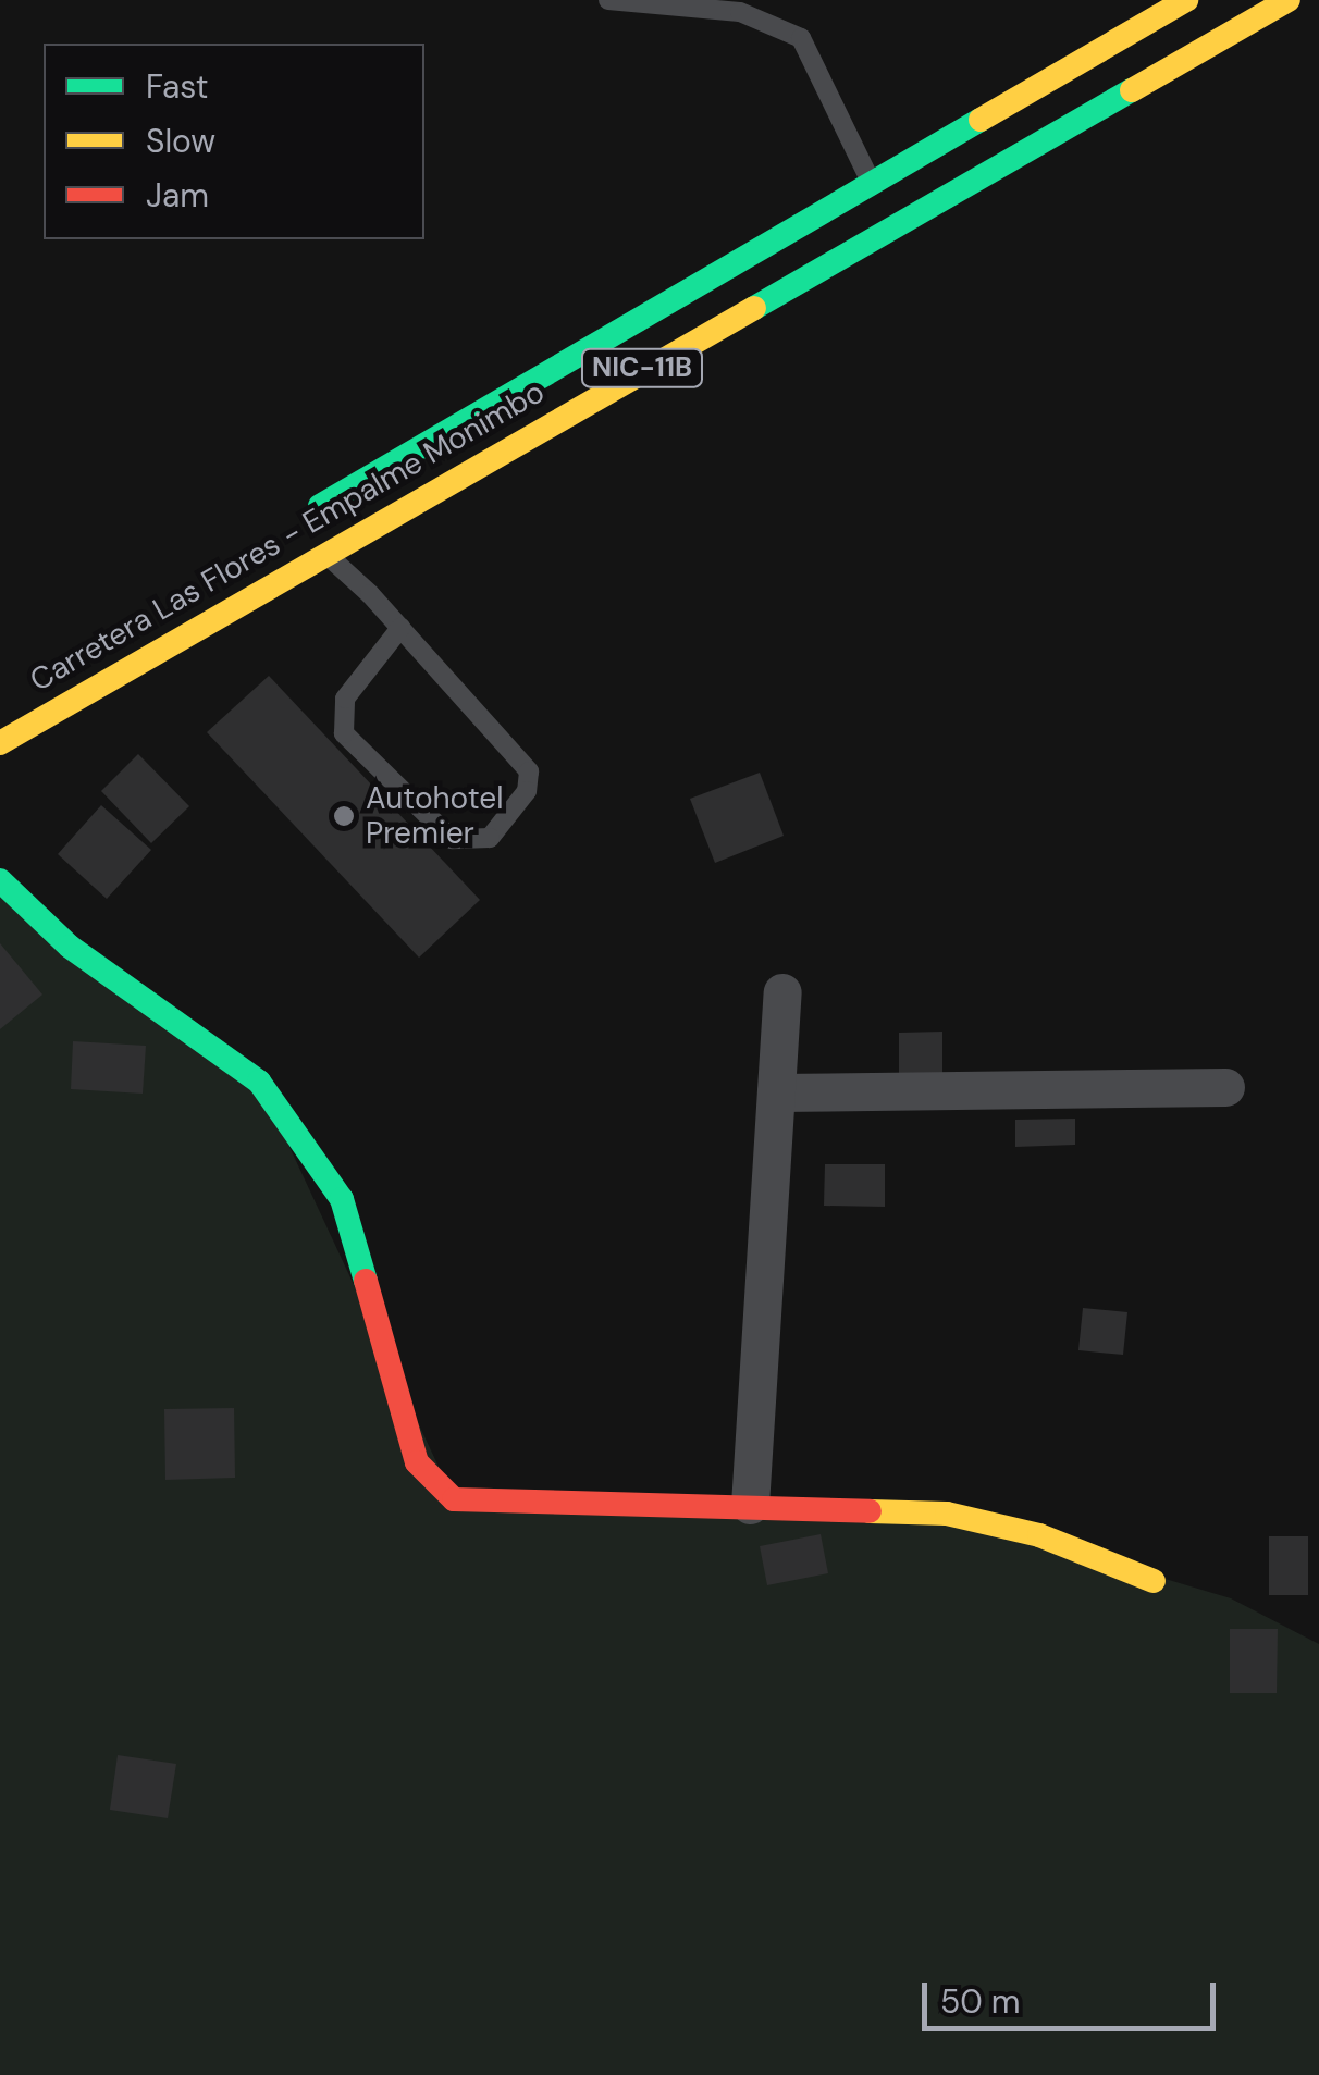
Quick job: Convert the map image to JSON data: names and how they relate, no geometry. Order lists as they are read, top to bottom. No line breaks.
{"streets":{"main road":["NIC-11B","Carretera Las Flores - Empalme Monimbo"]},"places":["Autohotel Premier"],"legend":["Fast","Slow","Jam"],"scale_bar":"50 m"}
